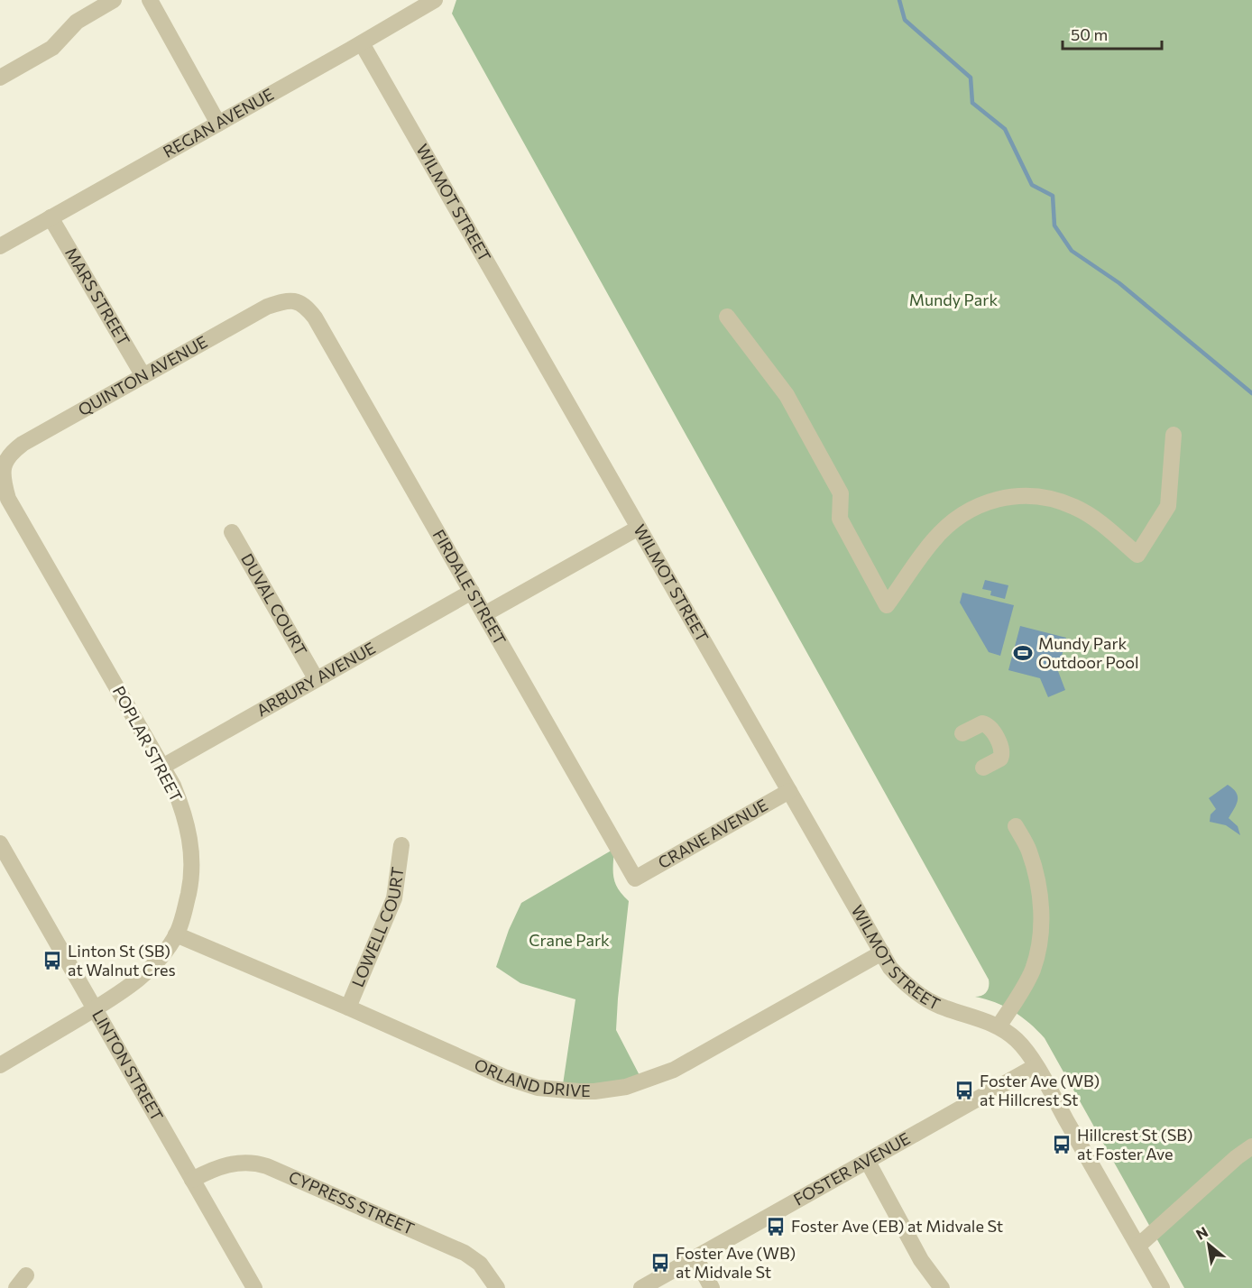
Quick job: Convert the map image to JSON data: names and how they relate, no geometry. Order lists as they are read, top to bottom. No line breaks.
{"streets":{"street":["REGAN AVENUE","WILMOT STREET","MARS STREET","QUINTON AVENUE","FIRDALE STREET","DUVAL COURT","ARBURY AVENUE","POPLAR STREET","CRANE AVENUE","LOWELL COURT","LINTON STREET","ORLAND DRIVE","FOSTER AVENUE","CYPRESS STREET"]},"crossings":[["REGAN AVENUE","WILMOT STREET"],["REGAN AVENUE","MARS STREET"],["WILMOT STREET","CRANE AVENUE"],["WILMOT STREET","ORLAND DRIVE"],["WILMOT STREET","FOSTER AVENUE"],["MARS STREET","QUINTON AVENUE"],["QUINTON AVENUE","FIRDALE STREET"],["QUINTON AVENUE","POPLAR STREET"],["FIRDALE STREET","ARBURY AVENUE"],["FIRDALE STREET","CRANE AVENUE"],["DUVAL COURT","ARBURY AVENUE"],["ARBURY AVENUE","POPLAR STREET"],["POPLAR STREET","LINTON STREET"],["POPLAR STREET","ORLAND DRIVE"],["LOWELL COURT","ORLAND DRIVE"],["LINTON STREET","CYPRESS STREET"]],"parks":["Mundy Park","Crane Park"],"places":{"sports":["Mundy Park Outdoor Pool"],"bus stop":["Linton St (SB) at Walnut Cres","Foster Ave (WB) at Hillcrest St","Hillcrest St (SB) at Foster Ave","Foster Ave (EB) at Midvale St","Foster Ave (WB) at Midvale St"]},"scale_bar":"50 m","north":"top left"}
